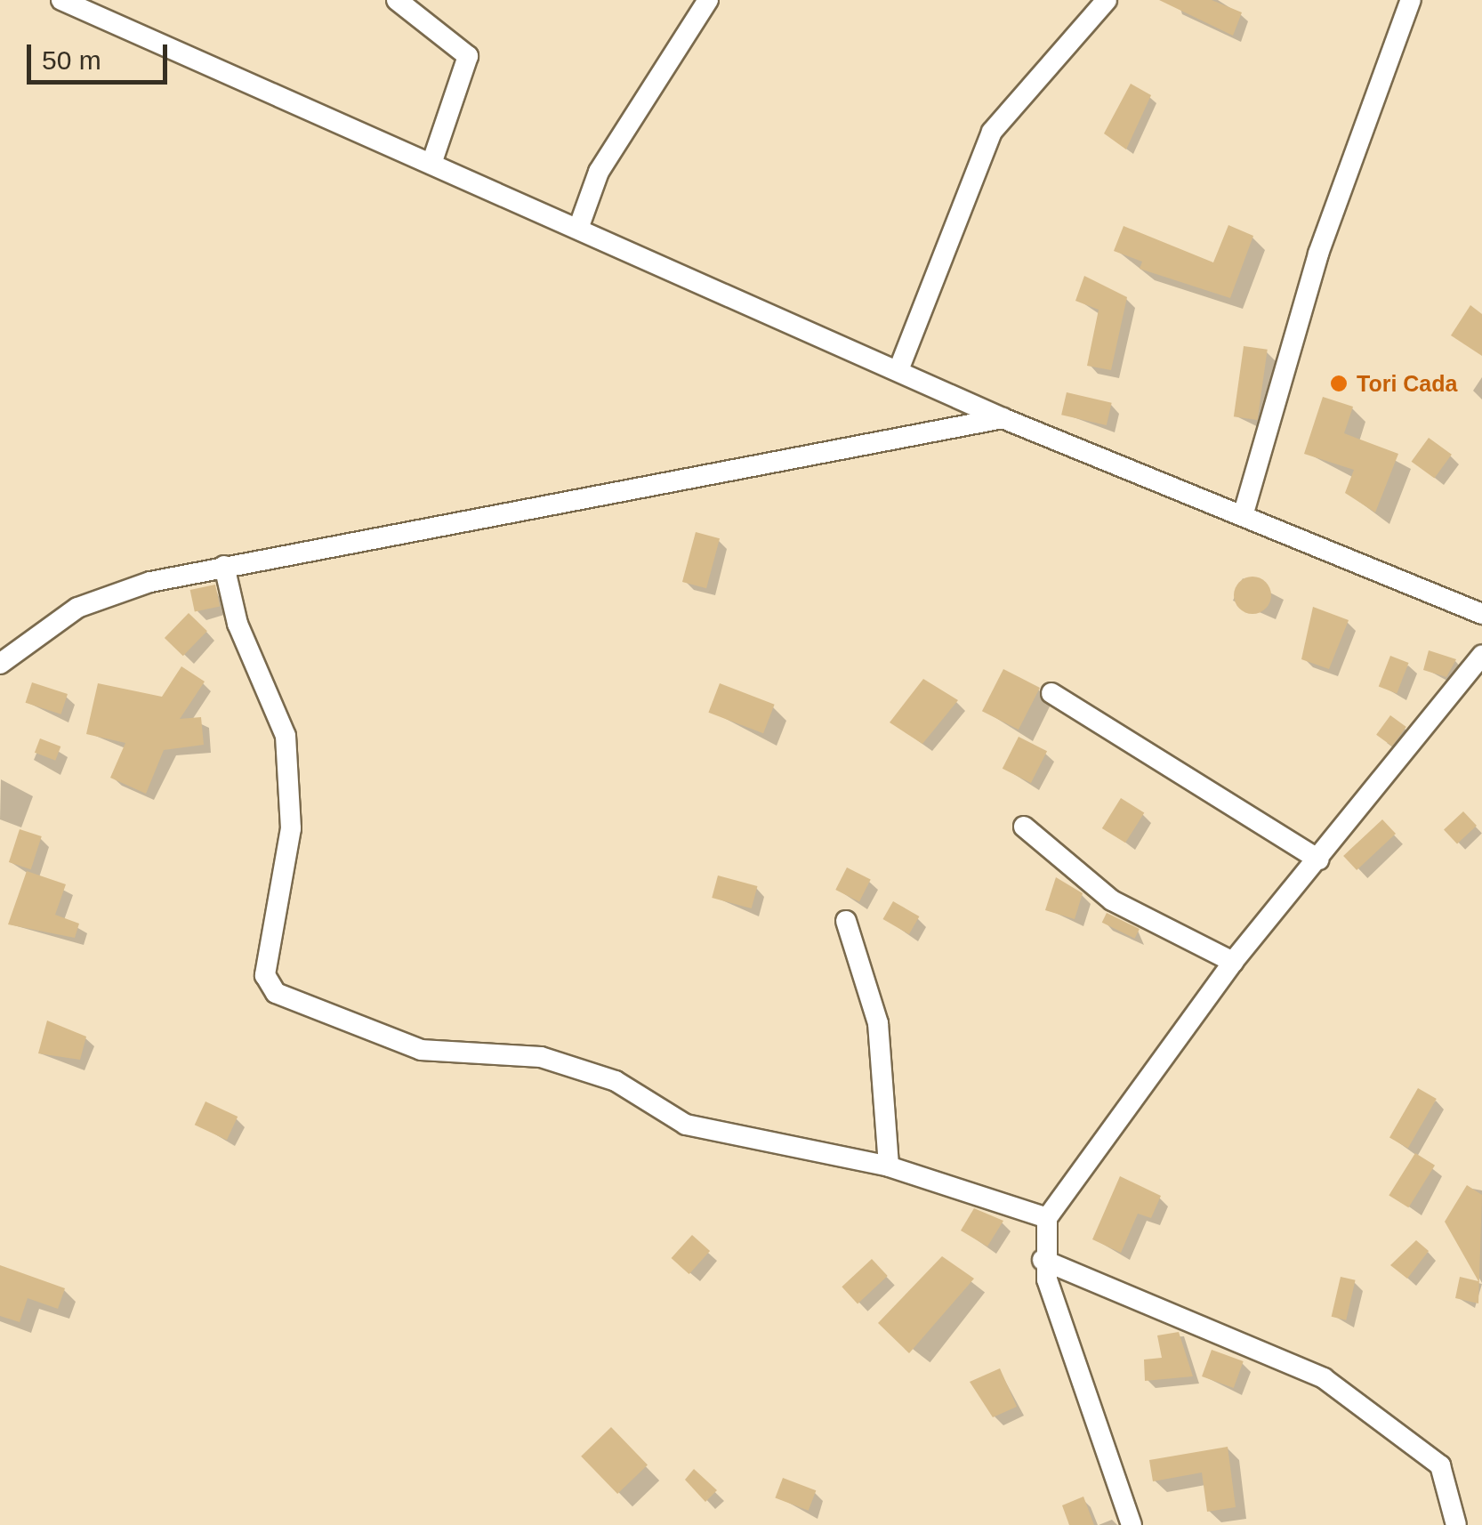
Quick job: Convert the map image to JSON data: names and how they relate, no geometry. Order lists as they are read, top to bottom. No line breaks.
{"places":["Tori Cada"],"scale_bar":"50 m"}
